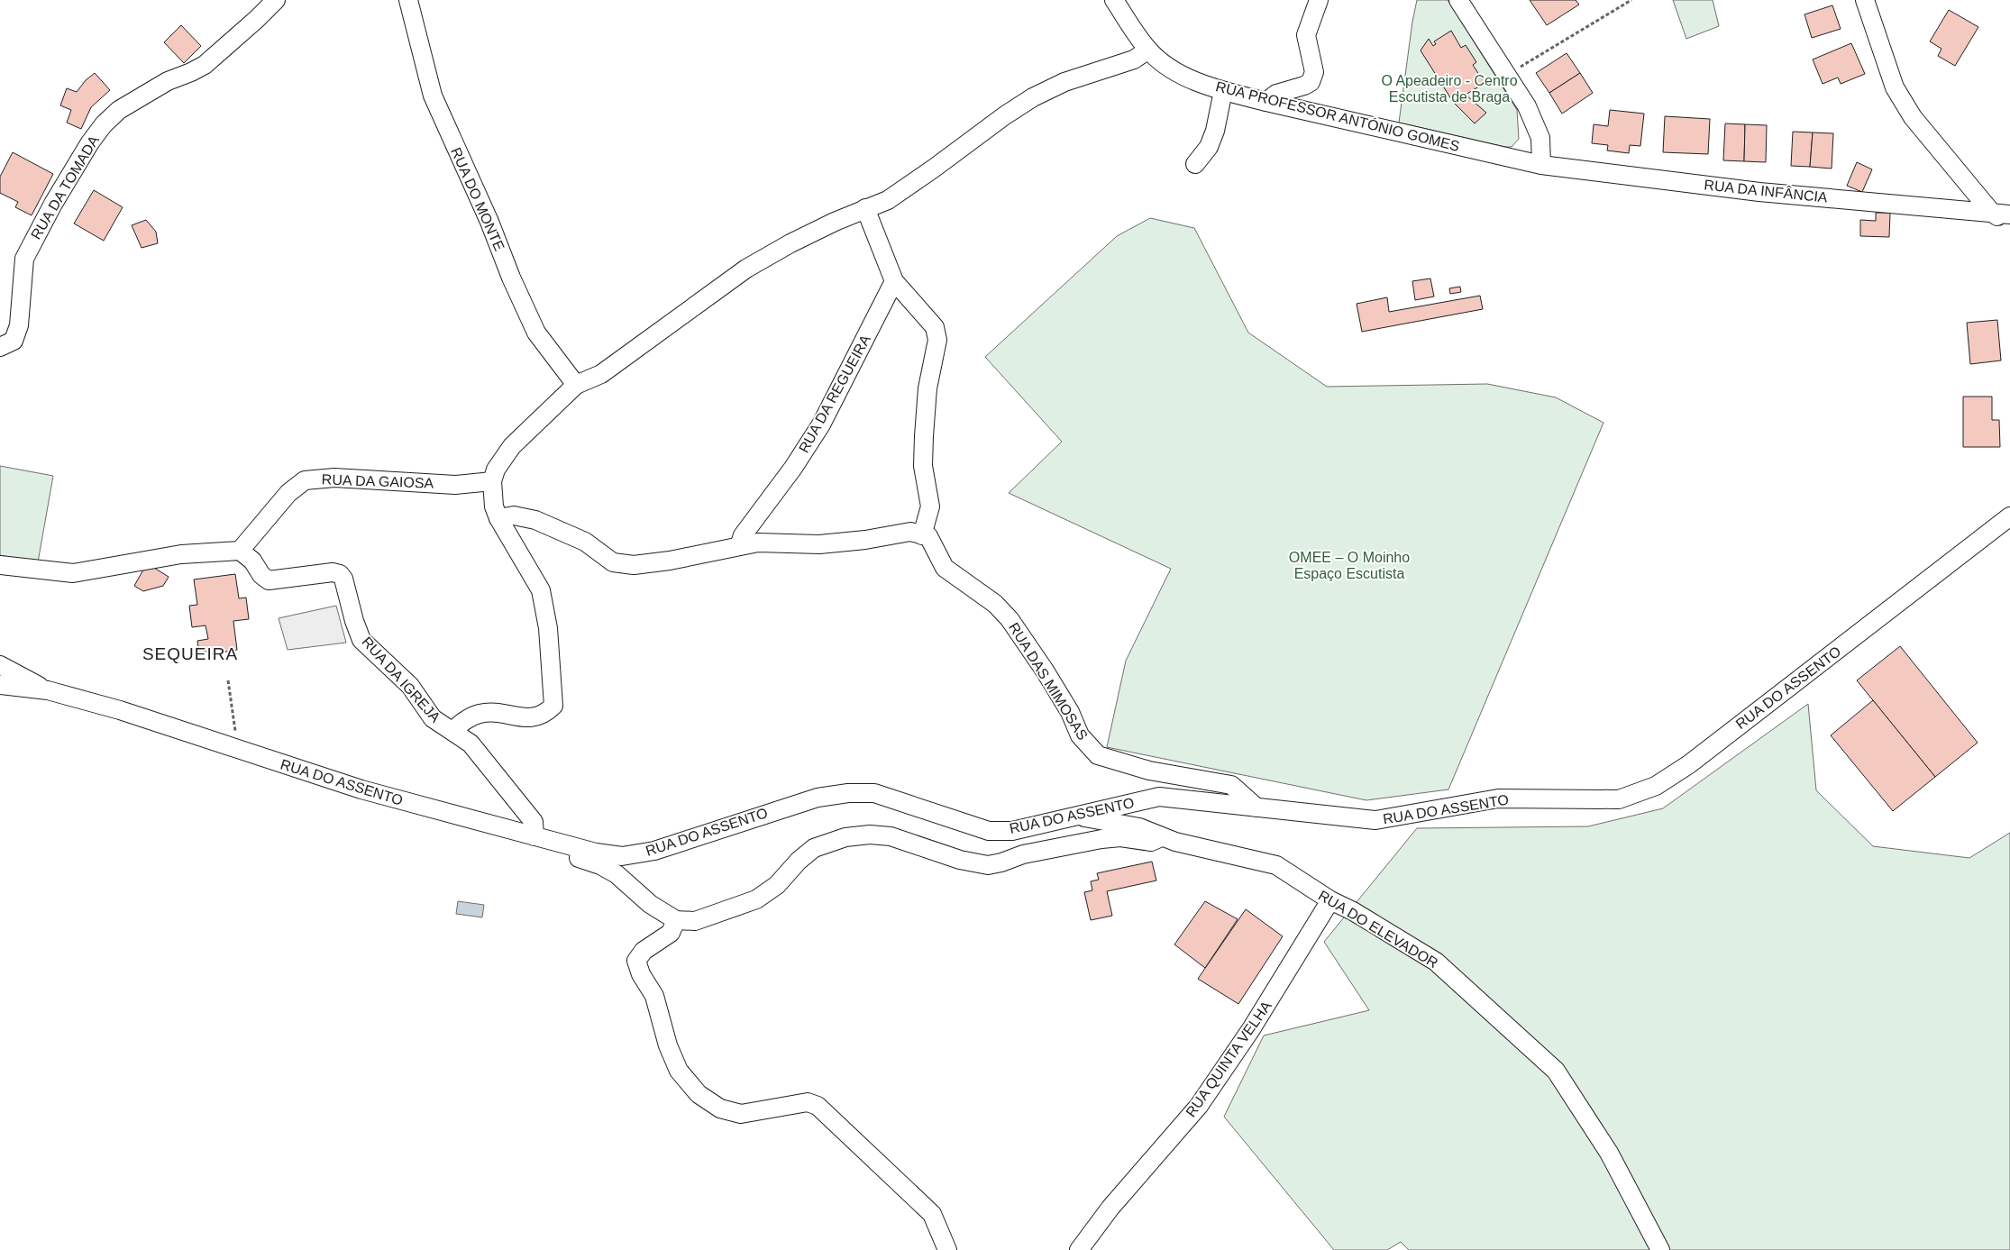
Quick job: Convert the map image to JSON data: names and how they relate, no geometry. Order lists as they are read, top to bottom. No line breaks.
{"streets":{"street":["RUA PROFESSOR ANTÓNIO GOMES","RUA DA TOMADA","RUA DA INFÂNCIA","RUA DO MONTE","RUA DA REGUEIRA","RUA DA GAIOSA","RUA DA IGREJA","RUA DAS MIMOSAS","RUA DO ASSENTO","RUA DO ELEVADOR","RUA QUINTA VELHA"]},"crossings":[["RUA PROFESSOR ANTÓNIO GOMES","RUA DA INFÂNCIA"],["RUA DA GAIOSA","RUA DA IGREJA"],["RUA DA IGREJA","RUA DO ASSENTO"],["RUA DAS MIMOSAS","RUA DO ASSENTO"],["RUA DO ASSENTO","RUA DO ELEVADOR"],["RUA DO ELEVADOR","RUA QUINTA VELHA"]],"districts":["SEQUEIRA"],"parks":["O Apeadeiro - Centro Escutista de Braga","OMEE – O Moinho Espaço Escutista"]}
